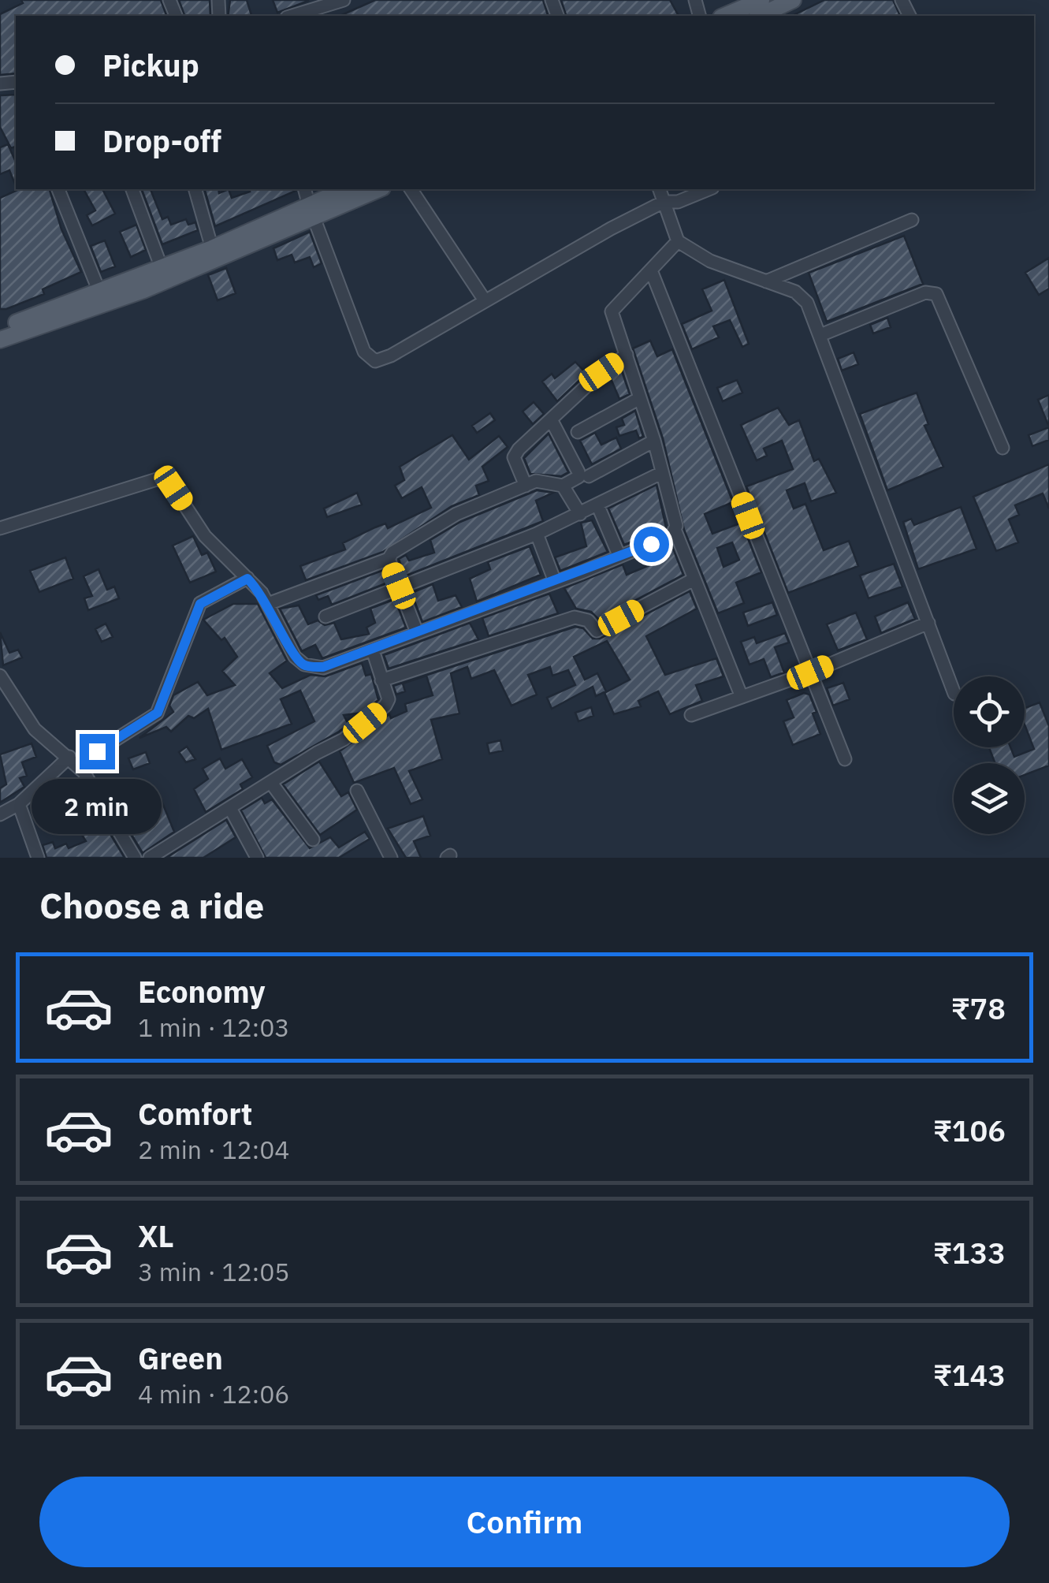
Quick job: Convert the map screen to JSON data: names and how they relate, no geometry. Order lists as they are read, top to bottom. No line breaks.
{"page":{"banner":["Pickup","Drop-off"],"bubble":"2 min","heading":"Choose a ride","list":[{"name":"Economy","note":"1 min · 12:03","value":"₹78"},{"name":"Comfort","note":"2 min · 12:04","value":"₹106"},{"name":"XL","note":"3 min · 12:05","value":"₹133"},{"name":"Green","note":"4 min · 12:06","value":"₹143"}],"buttons":"Confirm"}}
